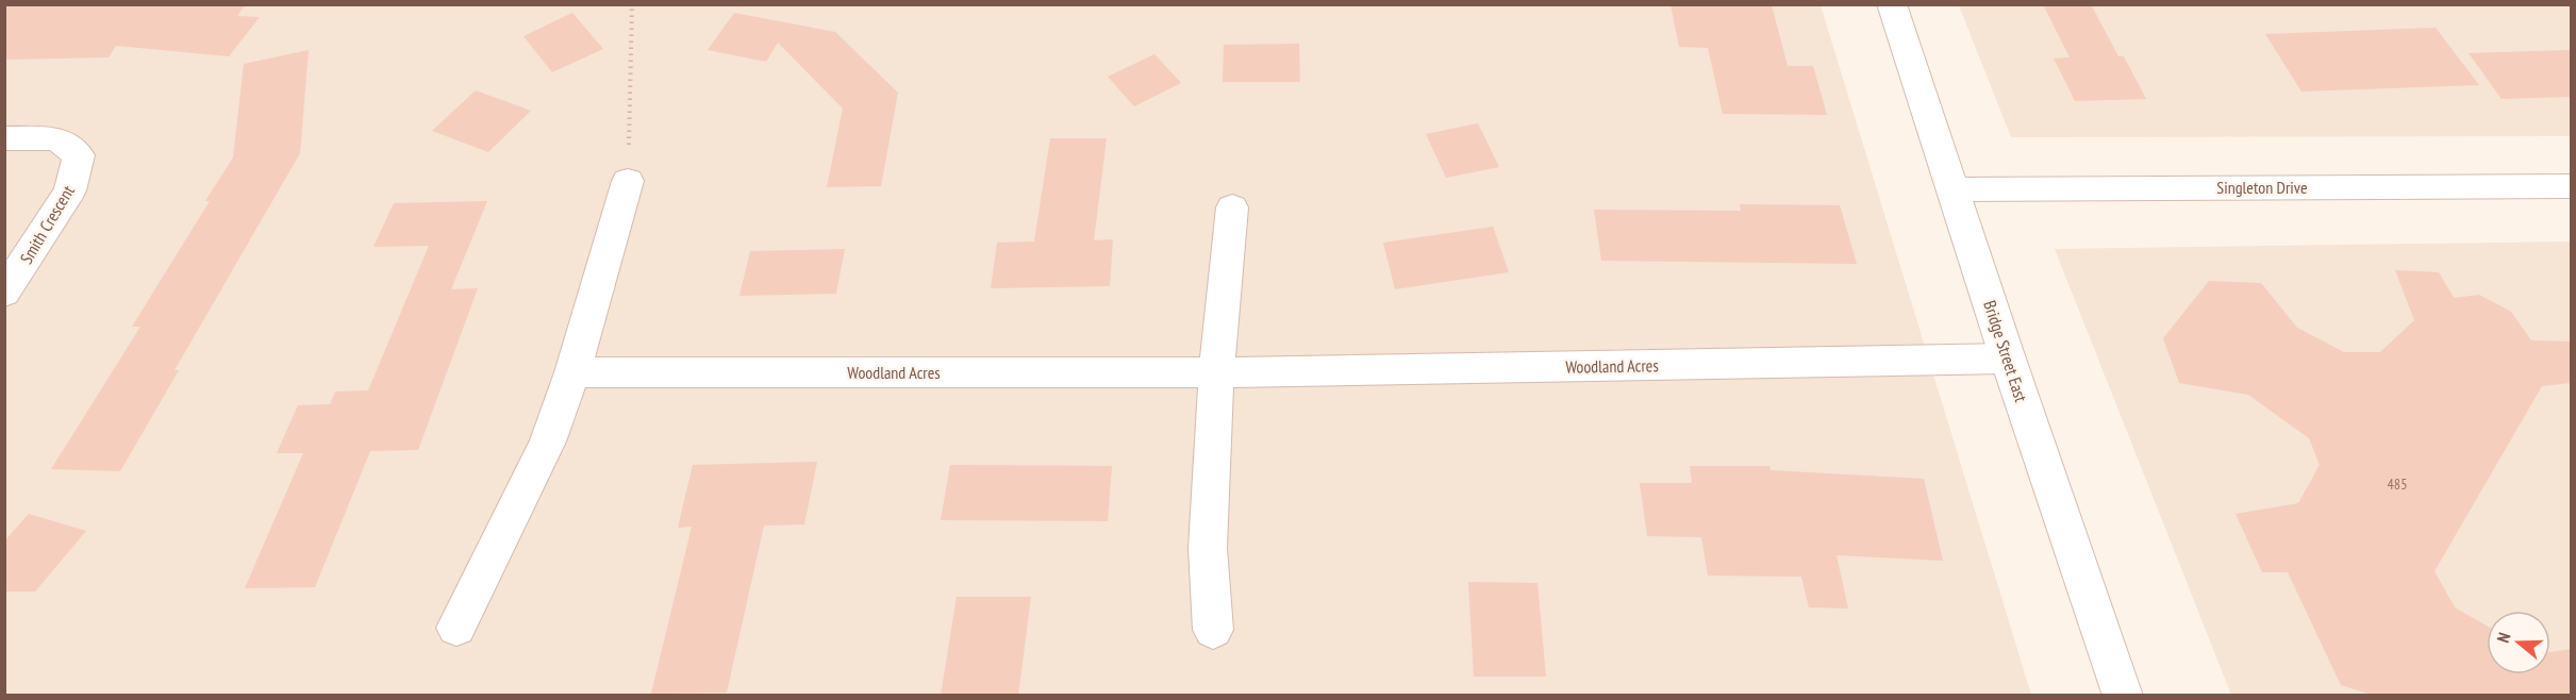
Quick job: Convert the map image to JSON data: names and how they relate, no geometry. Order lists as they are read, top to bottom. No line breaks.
{"streets":{"street":["Singleton Drive","Smith Crescent","Bridge Street East","Woodland Acres"]},"crossings":[["Singleton Drive","Bridge Street East"],["Bridge Street East","Woodland Acres"]],"house_numbers":["485"],"north":"left"}
